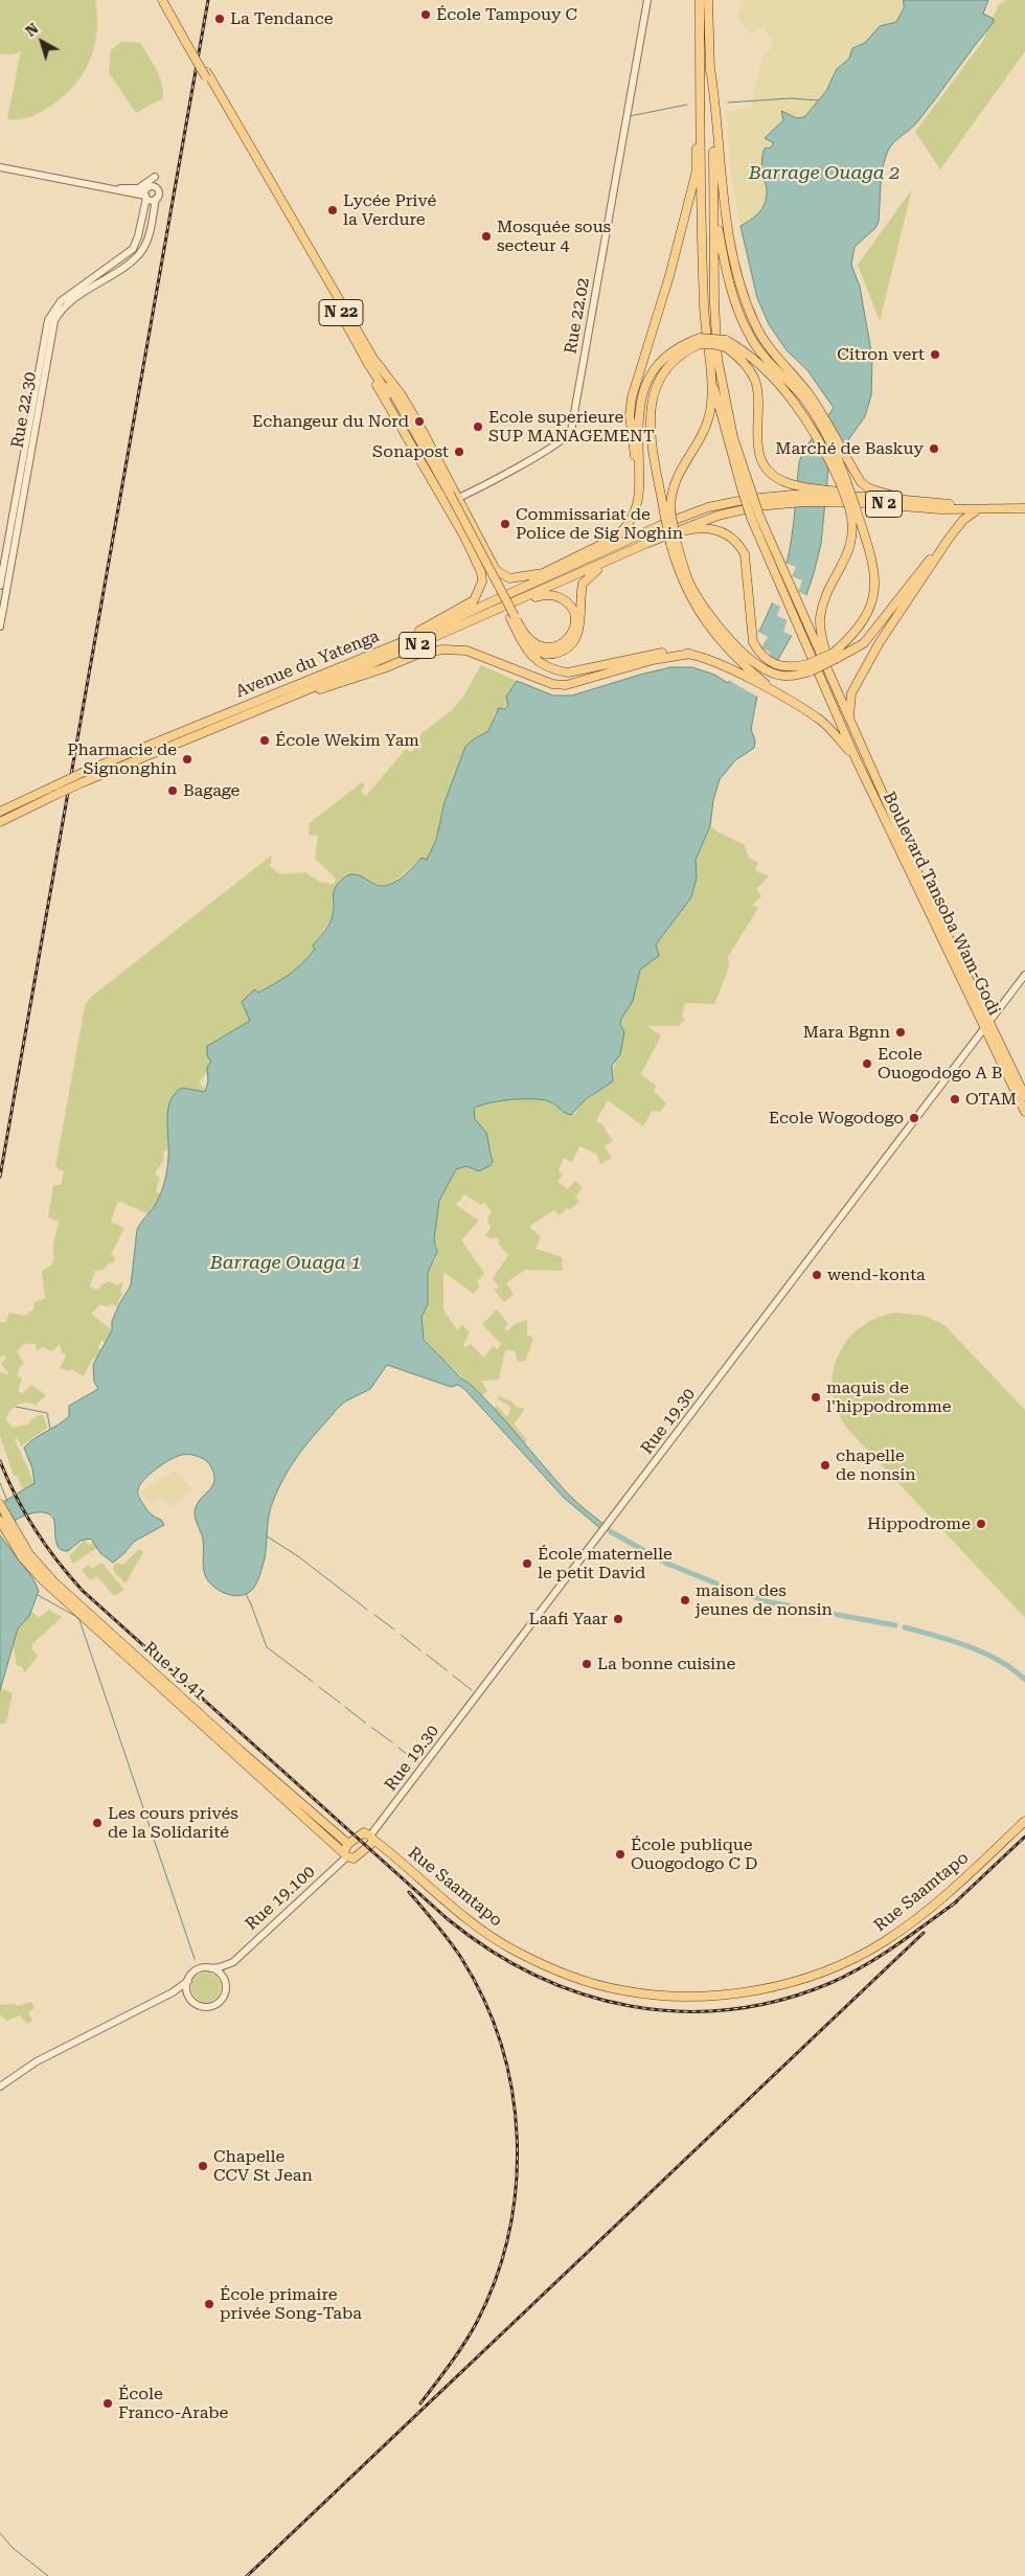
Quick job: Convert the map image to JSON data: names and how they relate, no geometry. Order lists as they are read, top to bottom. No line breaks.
{"streets":{"main road":["N 22","N 2","Avenue du Yatenga","Boulevard Tansoba Wam-Godi","Rue 19.41","Rue Saamtapo"],"street":["Rue 22.02","Rue 22.30","Rue 19.30","Rue 19.100"]},"crossings":[["N 2","Avenue du Yatenga"],["Boulevard Tansoba Wam-Godi","Rue 19.30"],["Rue 19.30","Rue Saamtapo"],["Rue 19.41","Rue 19.100"]],"water":["Barrage Ouaga 2","Barrage Ouaga 1"],"places":["École Tampouy C","La Tendance","Lycée Privé la Verdure","Mosquée sous secteur 4","Citron vert","Echangeur du Nord","Ecole superieure SUP MANAGEMENT","Marché de Baskuy","Sonapost","Commissariat de Police de Sig Noghin","École Wekim Yam","Pharmacie de Signonghin","Bagage","Mara Bgnn","Ecole Ouogodogo A B","OTAM","Ecole Wogodogo","wend-konta","maquis de l'hippodromme","chapelle de nonsin","Hippodrome","École maternelle le petit David","maison des jeunes de nonsin","Laafi Yaar","La bonne cuisine","Les cours privés de la Solidarité","École publique Ouogodogo C D","Chapelle CCV St Jean","École primaire privée Song-Taba","École Franco-Arabe"],"north":"top left"}
